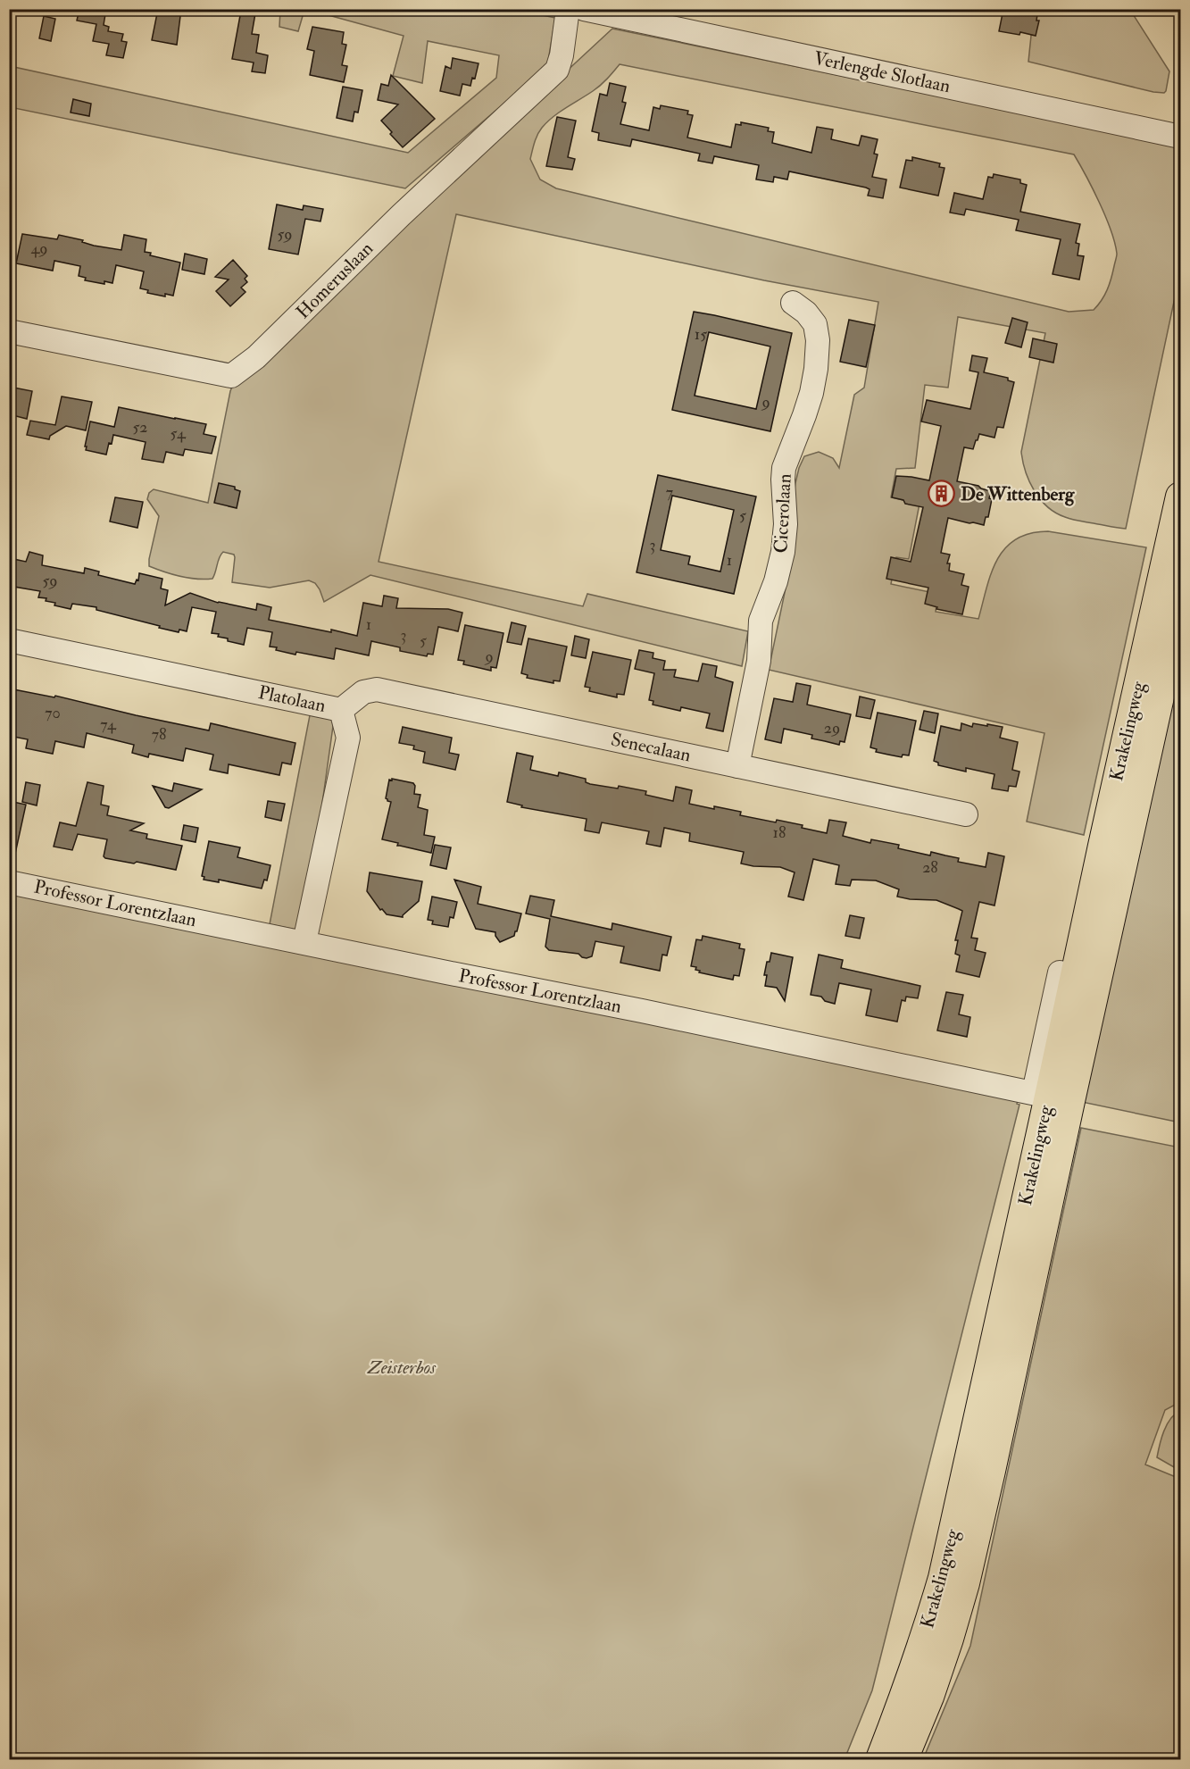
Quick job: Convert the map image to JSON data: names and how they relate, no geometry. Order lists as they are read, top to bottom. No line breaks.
{"streets":{"main road":["Krakelingweg"],"street":["Verlengde Slotlaan","Homeruslaan","Cicerolaan","Platolaan","Senecalaan","Professor Lorentzlaan"]},"crossings":[["Cicerolaan","Senecalaan"],["Platolaan","Senecalaan"],["Platolaan","Professor Lorentzlaan"],["Krakelingweg","Professor Lorentzlaan"]],"parks":["Zeisterbos"],"places":{"building":["De Wittenberg"]},"house_numbers":["59","49","15","9","52","54","7","5","3","1","59","1","3","5","9","70","74","29","78","18","28"]}
